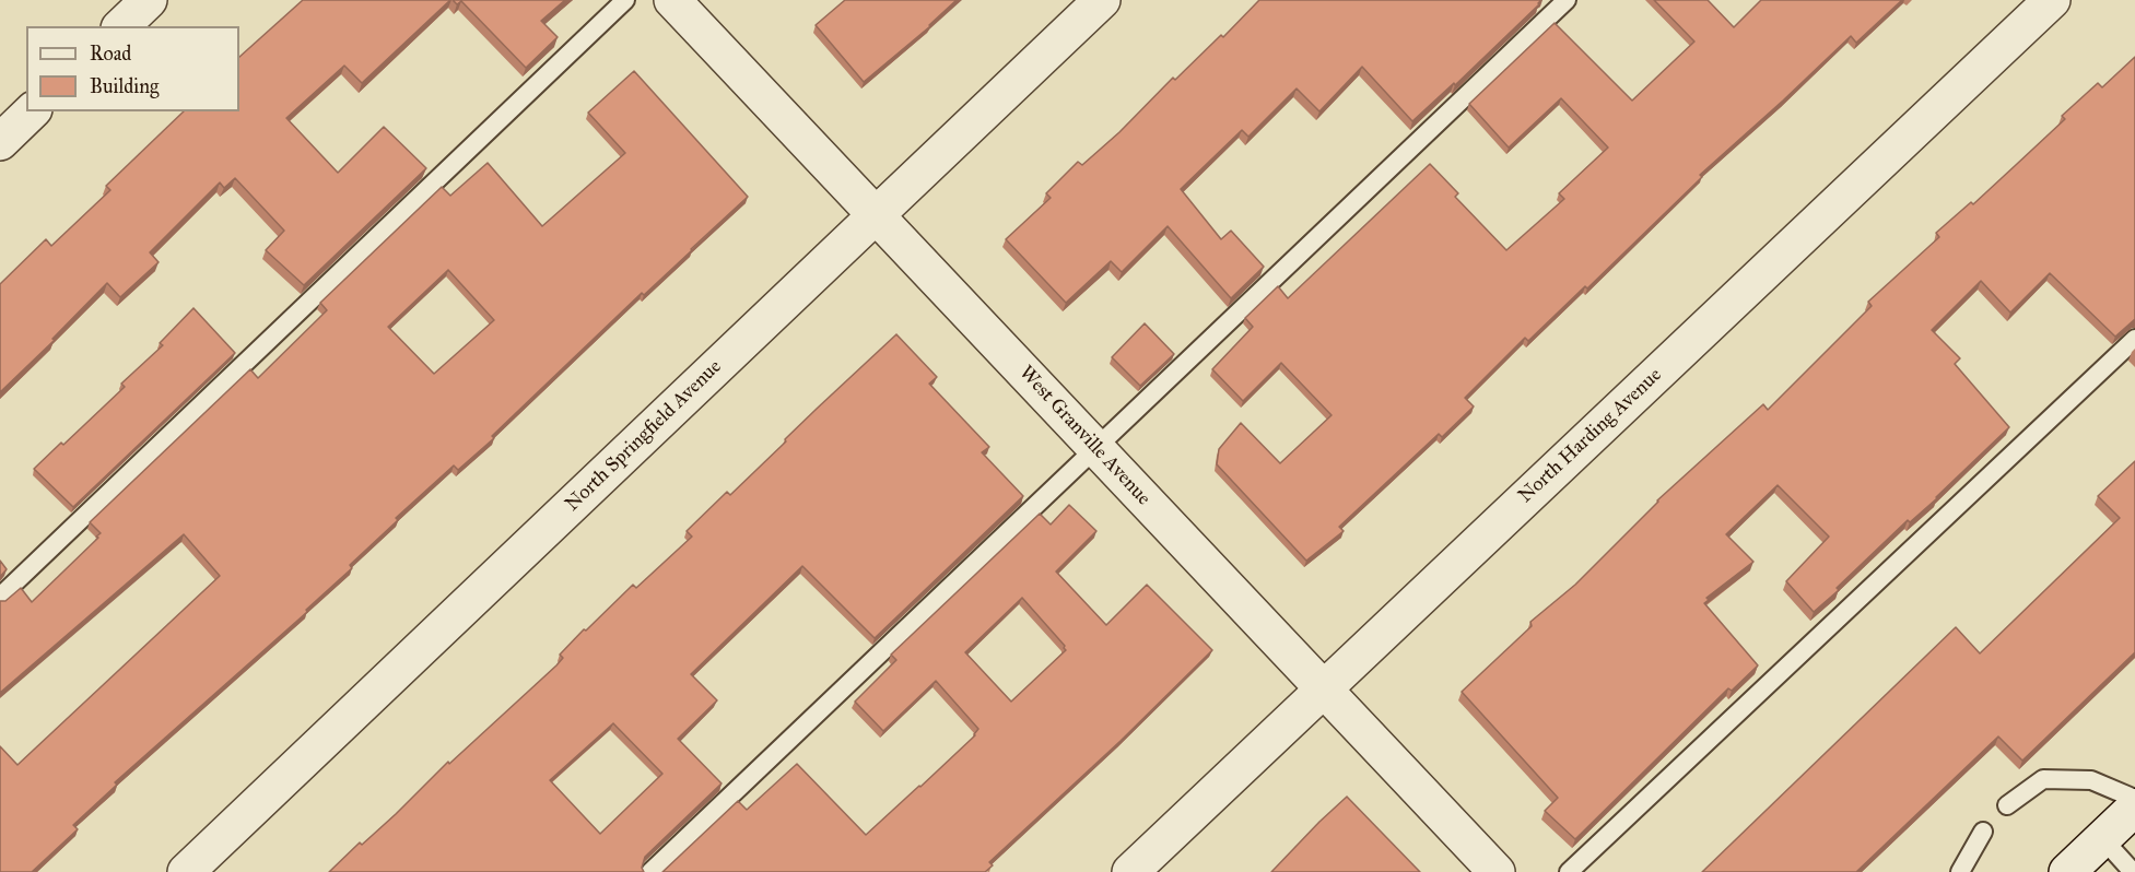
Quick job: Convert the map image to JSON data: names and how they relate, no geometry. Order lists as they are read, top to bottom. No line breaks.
{"streets":{"street":["North Springfield Avenue","West Granville Avenue","North Harding Avenue"]},"crossings":[["North Springfield Avenue","West Granville Avenue"],["West Granville Avenue","North Harding Avenue"]],"legend":["Road","Building"]}
